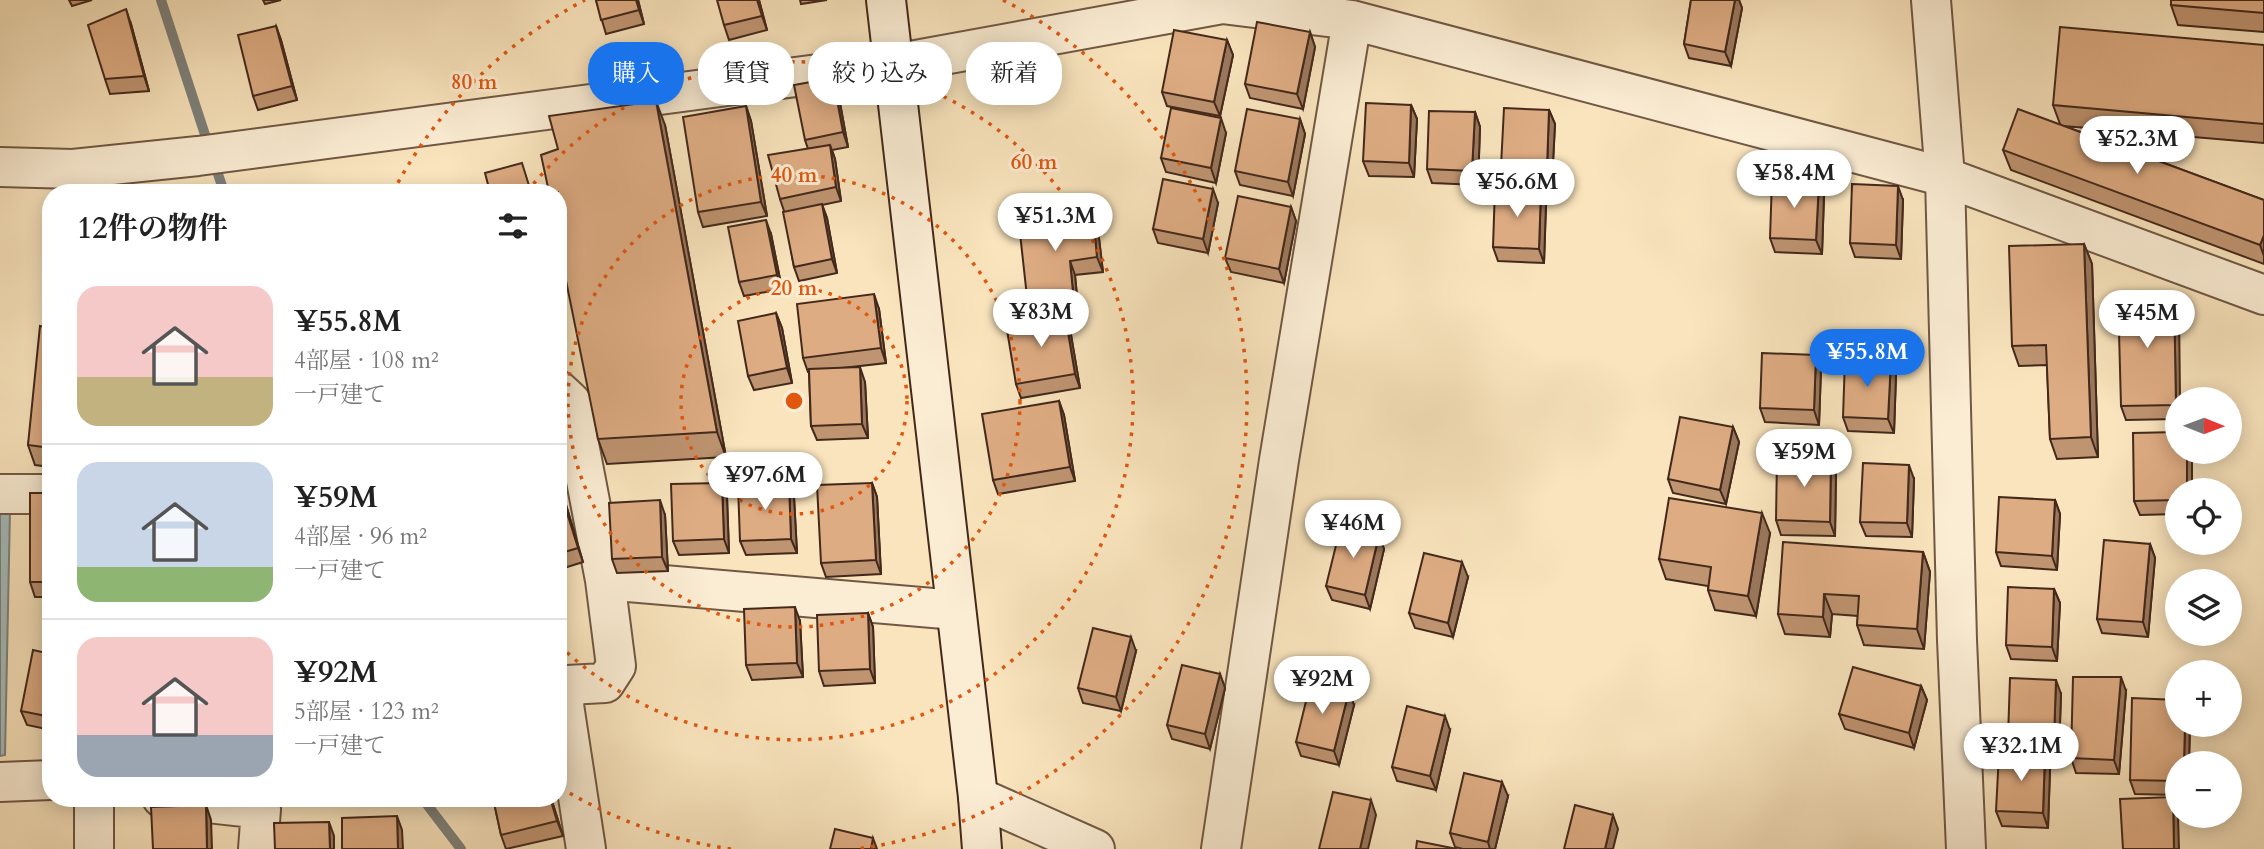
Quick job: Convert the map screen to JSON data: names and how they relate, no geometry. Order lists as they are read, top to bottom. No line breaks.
{"north":"right","page":{"chip":["購入","賃貸","絞り込み","新着"],"price":["¥52.3M","¥58.4M","¥56.6M","¥51.3M","¥83M","¥45M","¥55.8M","¥59M","¥97.6M","¥46M","¥92M","¥32.1M"],"heading":"12件の物件","list":[{"name":"¥55.8M","note":"4部屋 · 108 m² · 一戸建て"},{"name":"¥59M","note":"4部屋 · 96 m² · 一戸建て"},{"name":"¥92M","note":"5部屋 · 123 m² · 一戸建て"}],"map_buttons":["+","−"]},"rings":["80 m","60 m","40 m","20 m"]}
